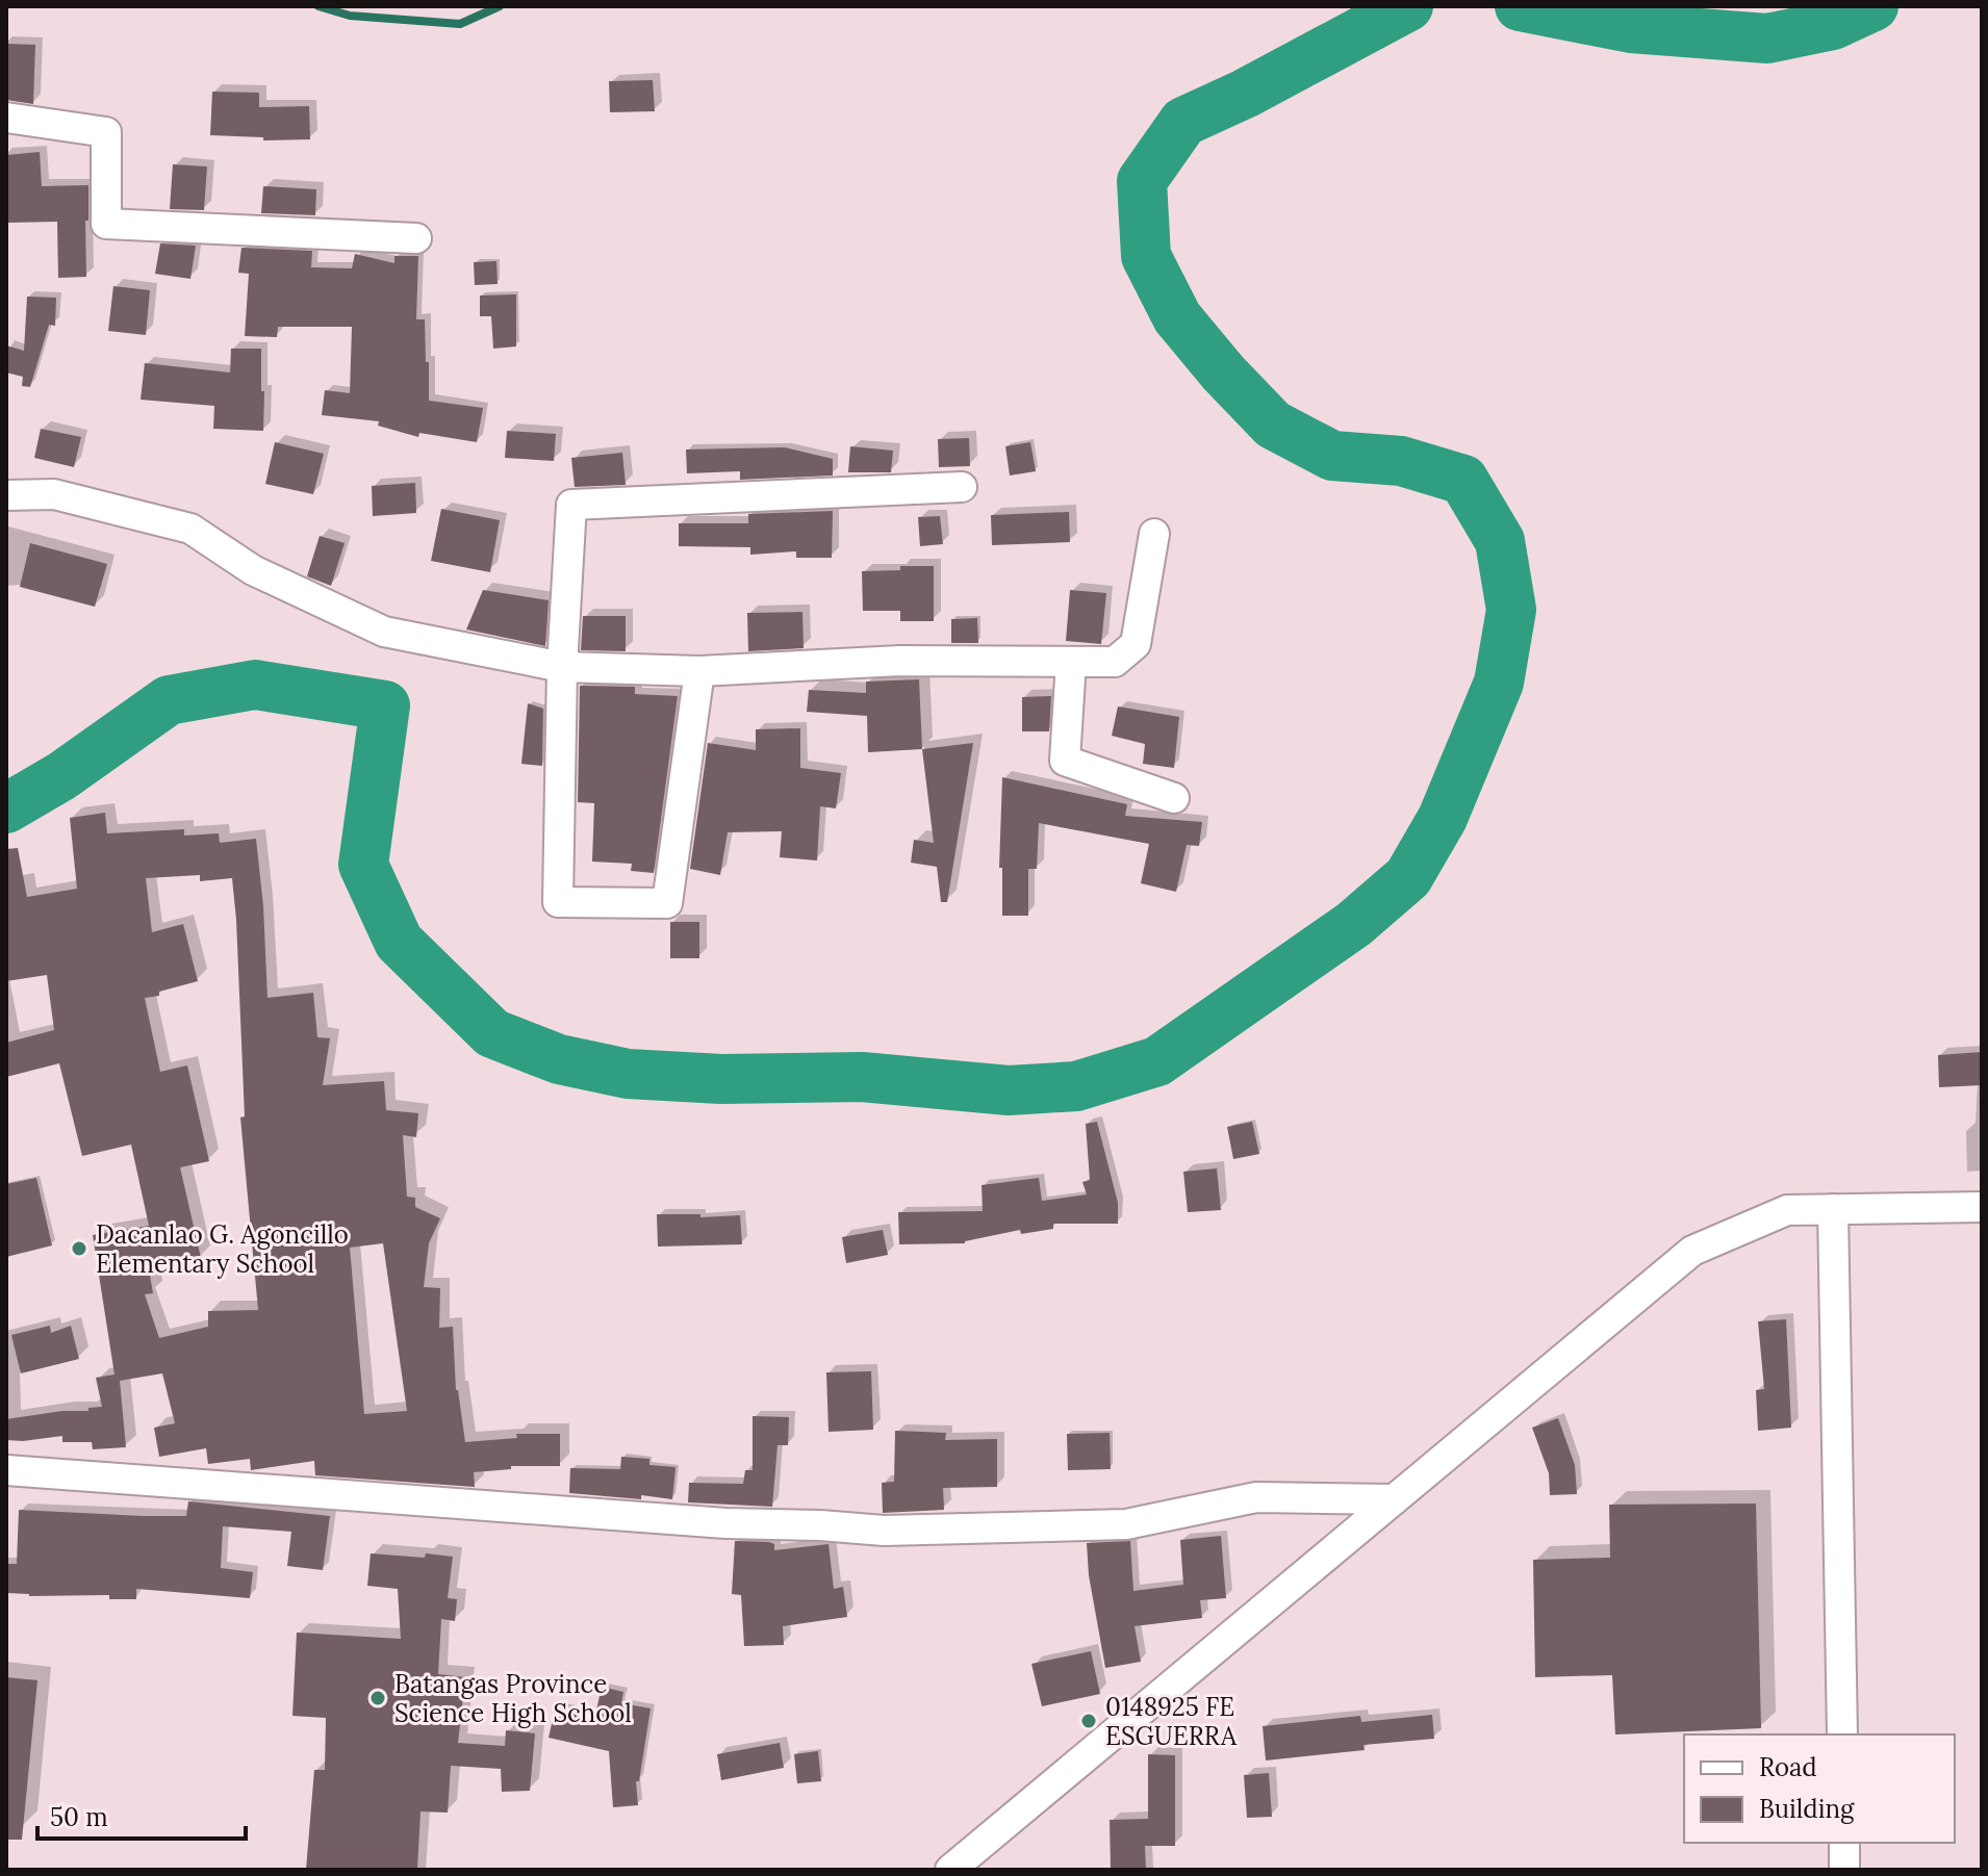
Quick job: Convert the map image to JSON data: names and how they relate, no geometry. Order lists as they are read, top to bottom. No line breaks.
{"places":["Dacanlao G. Agoncillo Elementary School","Batangas Province Science High School","0148925 FE ESGUERRA"],"legend":["Road","Building"],"scale_bar":"50 m"}
